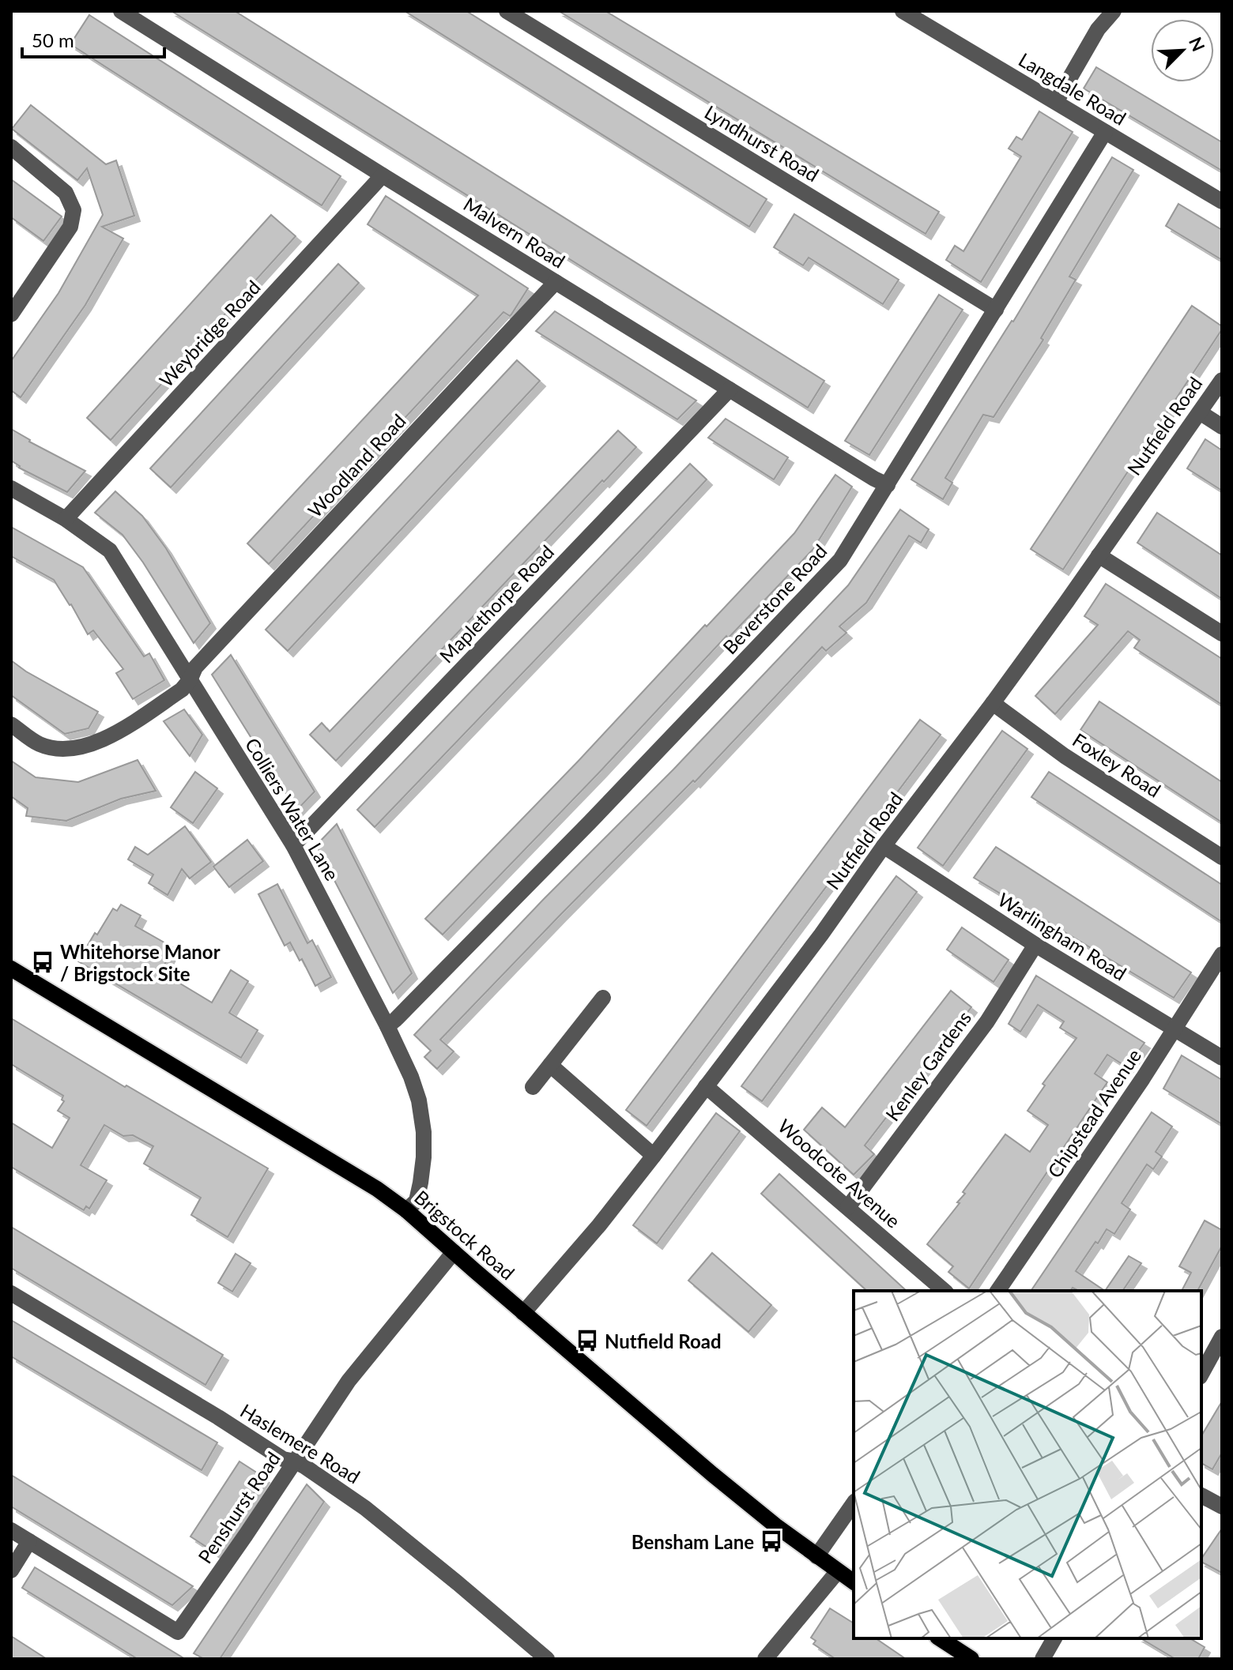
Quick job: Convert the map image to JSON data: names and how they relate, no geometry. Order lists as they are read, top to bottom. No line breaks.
{"streets":{"main road":["Brigstock Road"],"street":["Langdale Road","Lyndhurst Road","Malvern Road","Weybridge Road","Nutfield Road","Woodland Road","Beverstone Road","Maplethorpe Road","Foxley Road","Colliers Water Lane","Warlingham Road","Kenley Gardens","Chipstead Avenue","Woodcote Avenue","Haslemere Road","Penshurst Road"]},"crossings":[["Langdale Road","Beverstone Road"],["Lyndhurst Road","Beverstone Road"],["Malvern Road","Weybridge Road"],["Malvern Road","Woodland Road"],["Malvern Road","Beverstone Road"],["Malvern Road","Maplethorpe Road"],["Weybridge Road","Colliers Water Lane"],["Nutfield Road","Foxley Road"],["Nutfield Road","Warlingham Road"],["Nutfield Road","Woodcote Avenue"],["Nutfield Road","Brigstock Road"],["Woodland Road","Colliers Water Lane"],["Beverstone Road","Colliers Water Lane"],["Maplethorpe Road","Colliers Water Lane"],["Colliers Water Lane","Brigstock Road"],["Warlingham Road","Kenley Gardens"],["Warlingham Road","Chipstead Avenue"],["Kenley Gardens","Woodcote Avenue"],["Brigstock Road","Penshurst Road"],["Haslemere Road","Penshurst Road"]],"places":{"bus stop":["Whitehorse Manor / Brigstock Site","Nutfield Road","Bensham Lane"]},"scale_bar":"50 m","north":"top right"}
